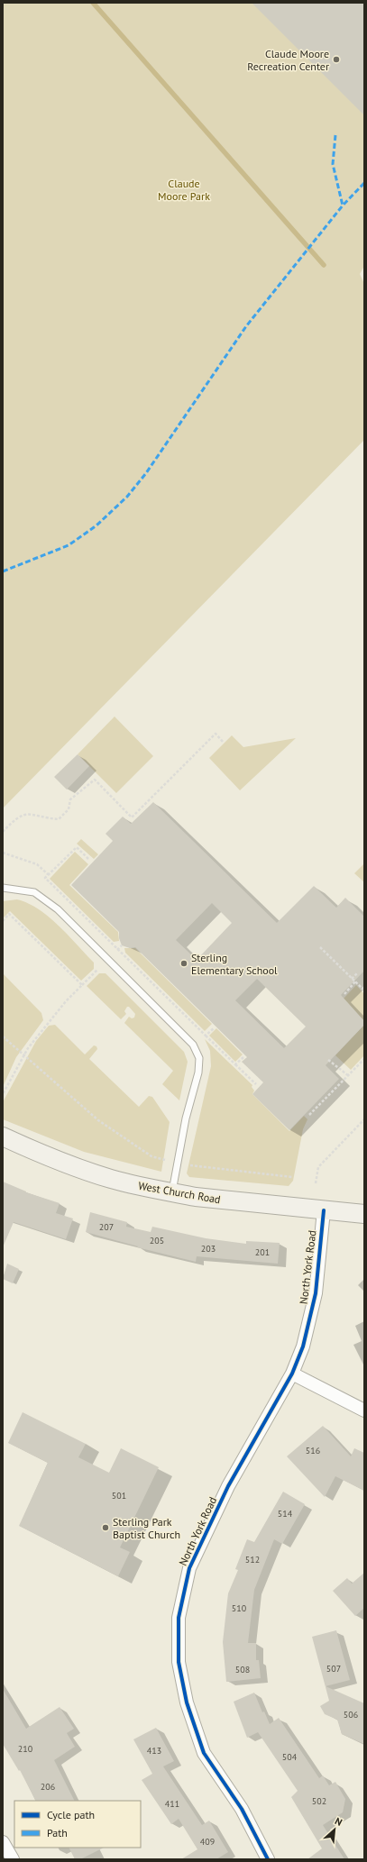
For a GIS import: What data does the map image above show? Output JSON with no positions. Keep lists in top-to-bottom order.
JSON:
{
  "streets": {
    "main road": ["West Church Road"],
    "street": ["North York Road"]
  },
  "crossings": [
    ["West Church Road", "North York Road"]
  ],
  "parks": ["Claude Moore Park"],
  "places": ["Claude Moore Recreation Center", "Sterling Elementary School", "Sterling Park Baptist Church"],
  "house_numbers": [
    "207",
    "205",
    "203",
    "201",
    "516",
    "501",
    "514",
    "512",
    "510",
    "507",
    "508",
    "506",
    "210",
    "413",
    "504",
    "206",
    "502",
    "411",
    "409"
  ],
  "legend": ["Cycle path", "Path"],
  "north": "top right"
}
